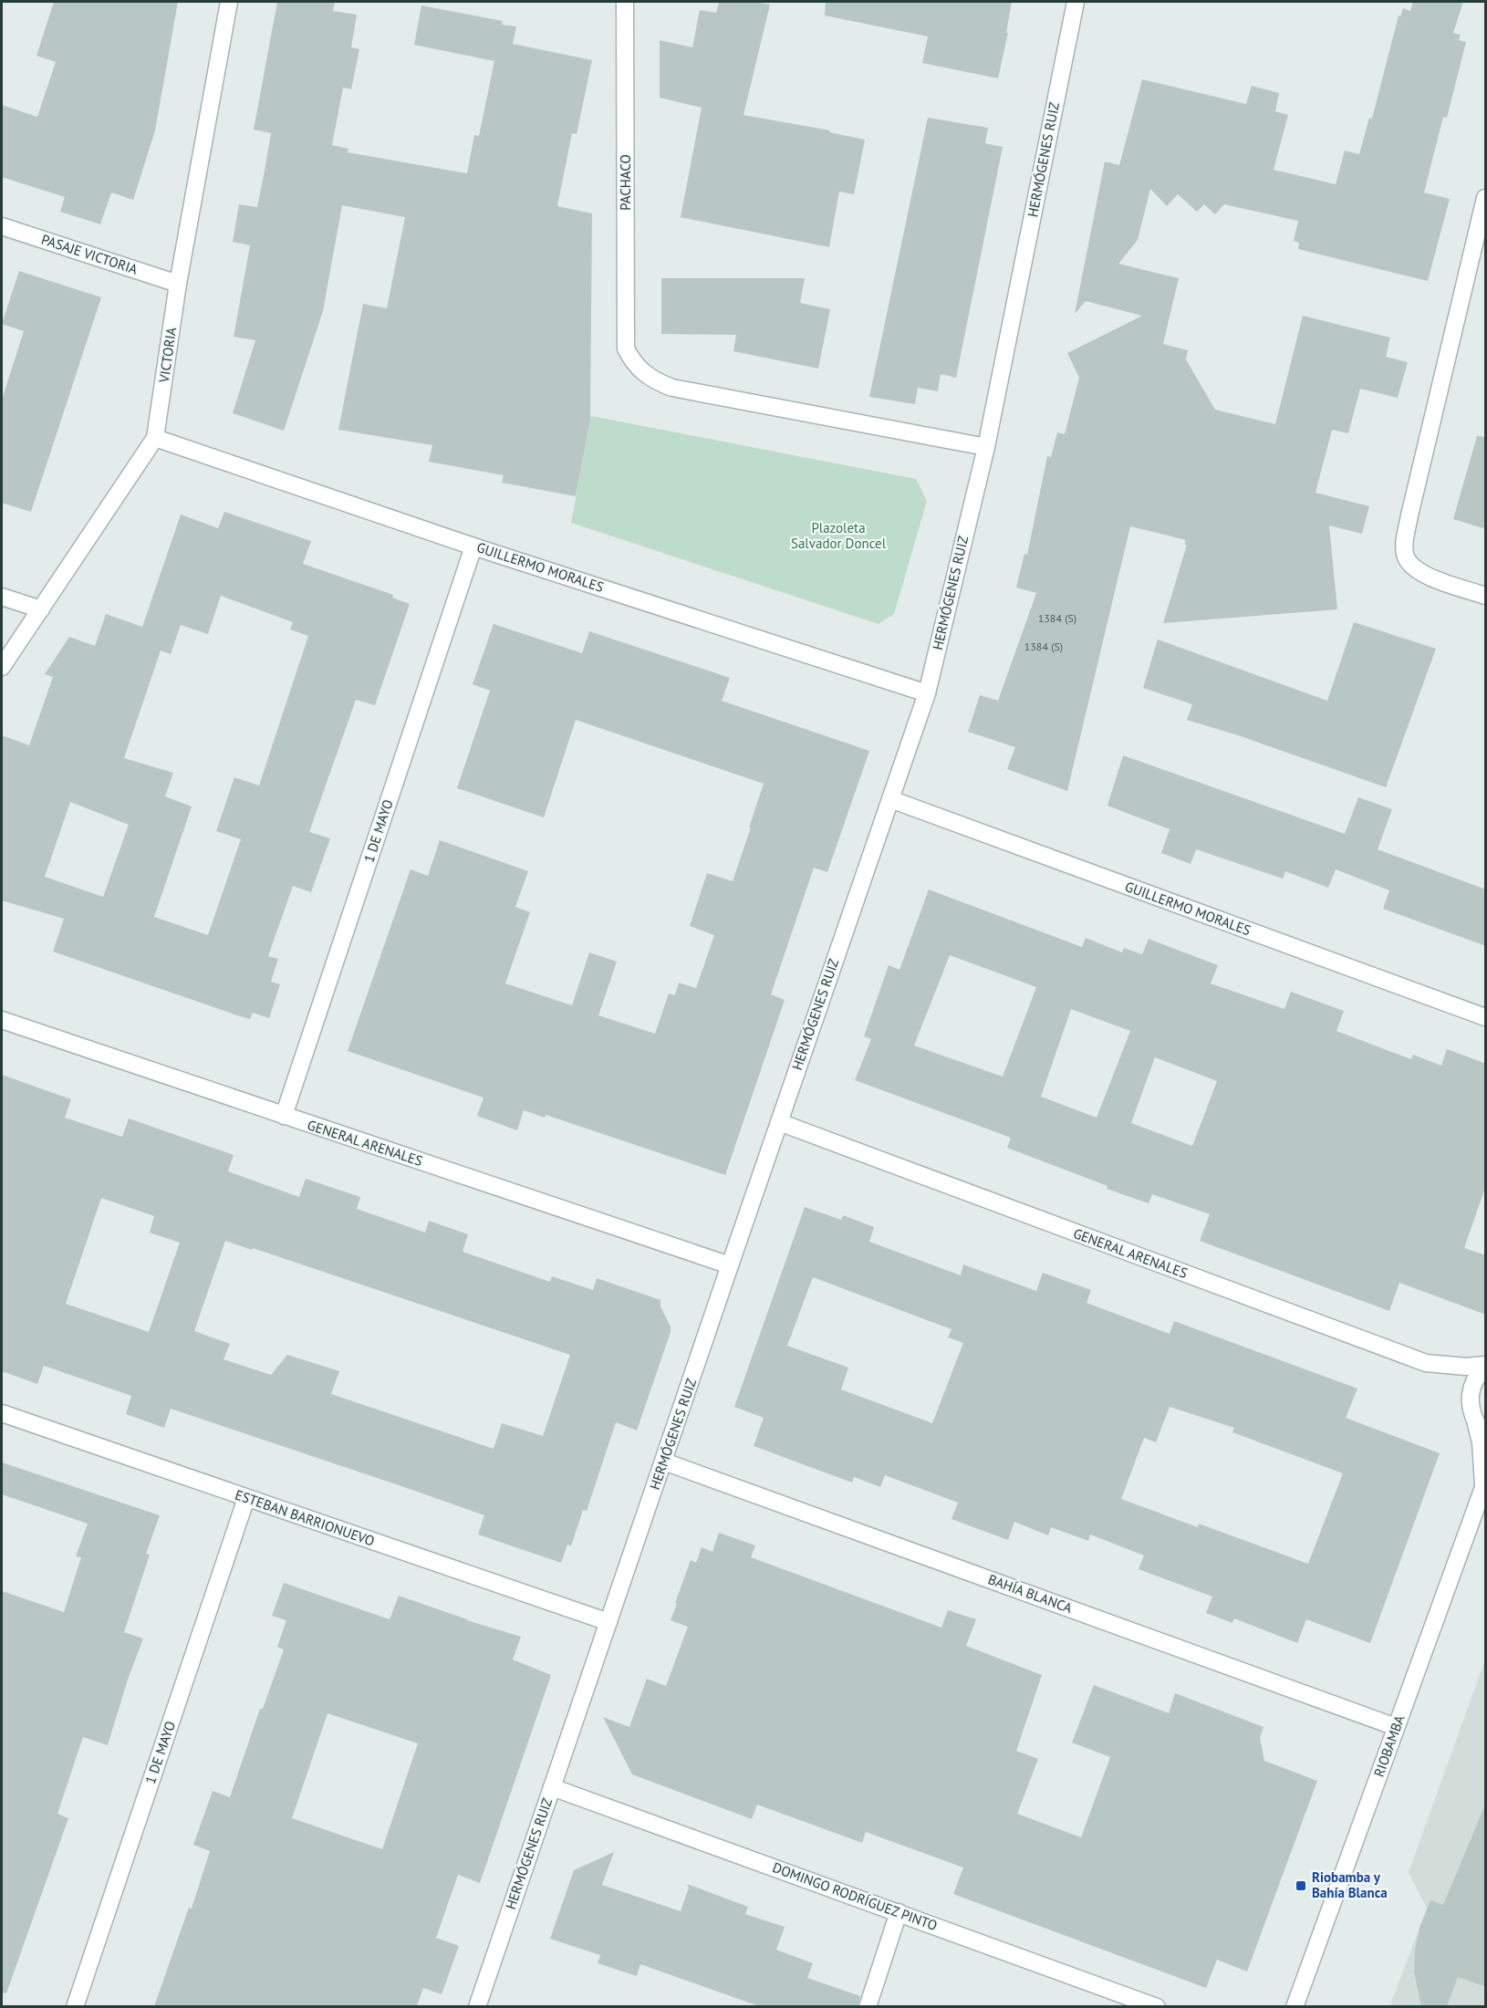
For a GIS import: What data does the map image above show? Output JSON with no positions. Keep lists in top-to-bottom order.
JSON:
{
  "streets": {
    "street": [
      "HERMÓGENES RUIZ",
      "PACHACO",
      "PASAJE VICTORIA",
      "VICTORIA",
      "GUILLERMO MORALES",
      "1 DE MAYO",
      "GENERAL ARENALES",
      "ESTEBAN BARRIONUEVO",
      "BAHÍA BLANCA",
      "RIOBAMBA",
      "DOMINGO RODRÍGUEZ PINTO"
    ]
  },
  "crossings": [
    ["HERMÓGENES RUIZ", "PACHACO"],
    ["HERMÓGENES RUIZ", "GUILLERMO MORALES"],
    ["HERMÓGENES RUIZ", "GENERAL ARENALES"],
    ["HERMÓGENES RUIZ", "ESTEBAN BARRIONUEVO"],
    ["HERMÓGENES RUIZ", "BAHÍA BLANCA"],
    ["HERMÓGENES RUIZ", "DOMINGO RODRÍGUEZ PINTO"],
    ["PASAJE VICTORIA", "VICTORIA"],
    ["VICTORIA", "GUILLERMO MORALES"],
    ["GUILLERMO MORALES", "1 DE MAYO"],
    ["1 DE MAYO", "GENERAL ARENALES"],
    ["1 DE MAYO", "ESTEBAN BARRIONUEVO"],
    ["GENERAL ARENALES", "RIOBAMBA"],
    ["BAHÍA BLANCA", "RIOBAMBA"]
  ],
  "parks": ["Plazoleta Salvador Doncel"],
  "places": {
    "transit": ["Riobamba y Bahía Blanca"]
  },
  "house_numbers": ["1384 (S)", "1384 (S)"]
}
